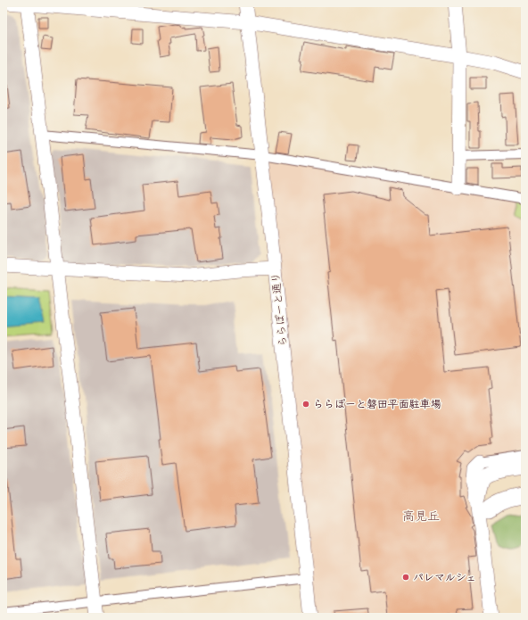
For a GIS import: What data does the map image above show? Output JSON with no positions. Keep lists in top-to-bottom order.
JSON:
{
  "streets": {
    "street": ["ららぽーと通り"]
  },
  "districts": ["高見丘"],
  "places": ["ららぽーと磐田平面駐車場", "パレマルシェ"]
}
